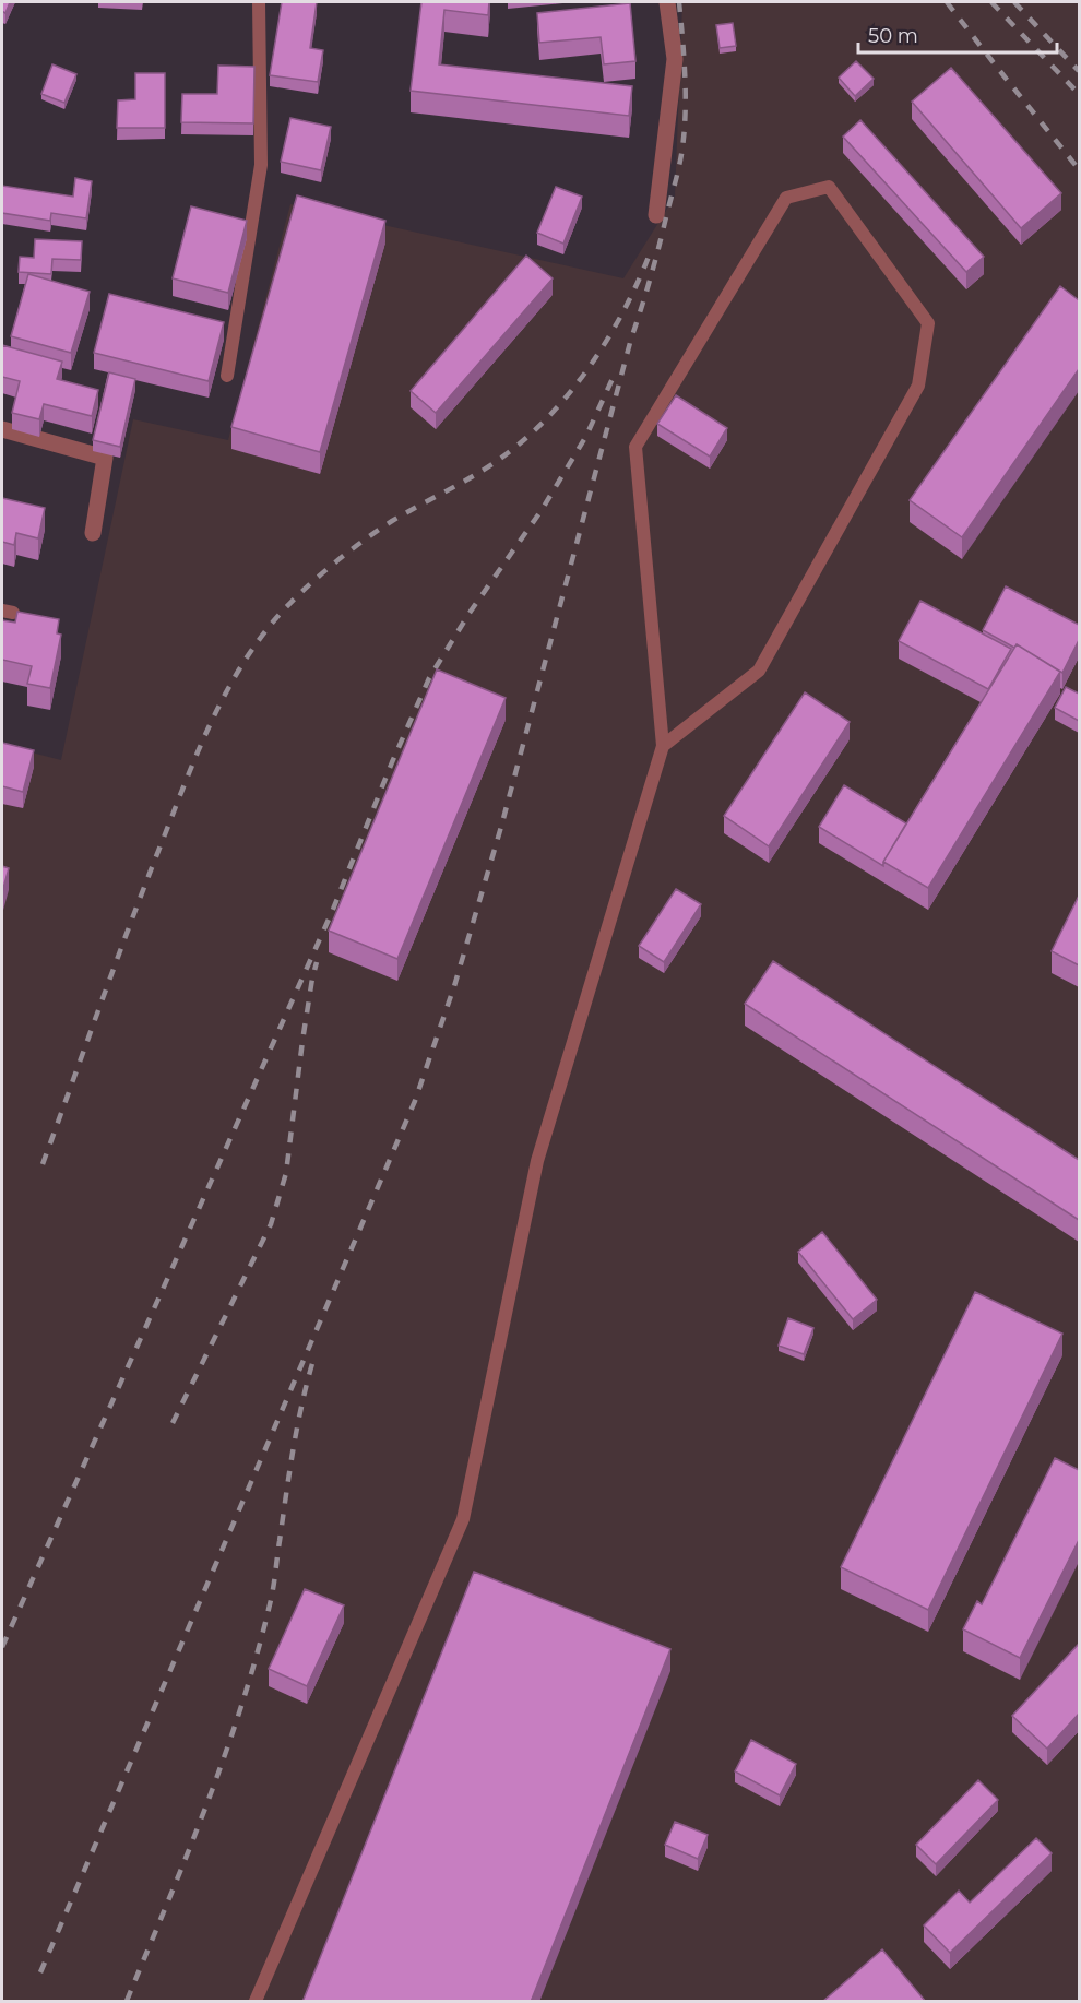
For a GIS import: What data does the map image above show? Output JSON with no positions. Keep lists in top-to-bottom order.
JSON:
{
  "scale_bar": "50 m"
}
